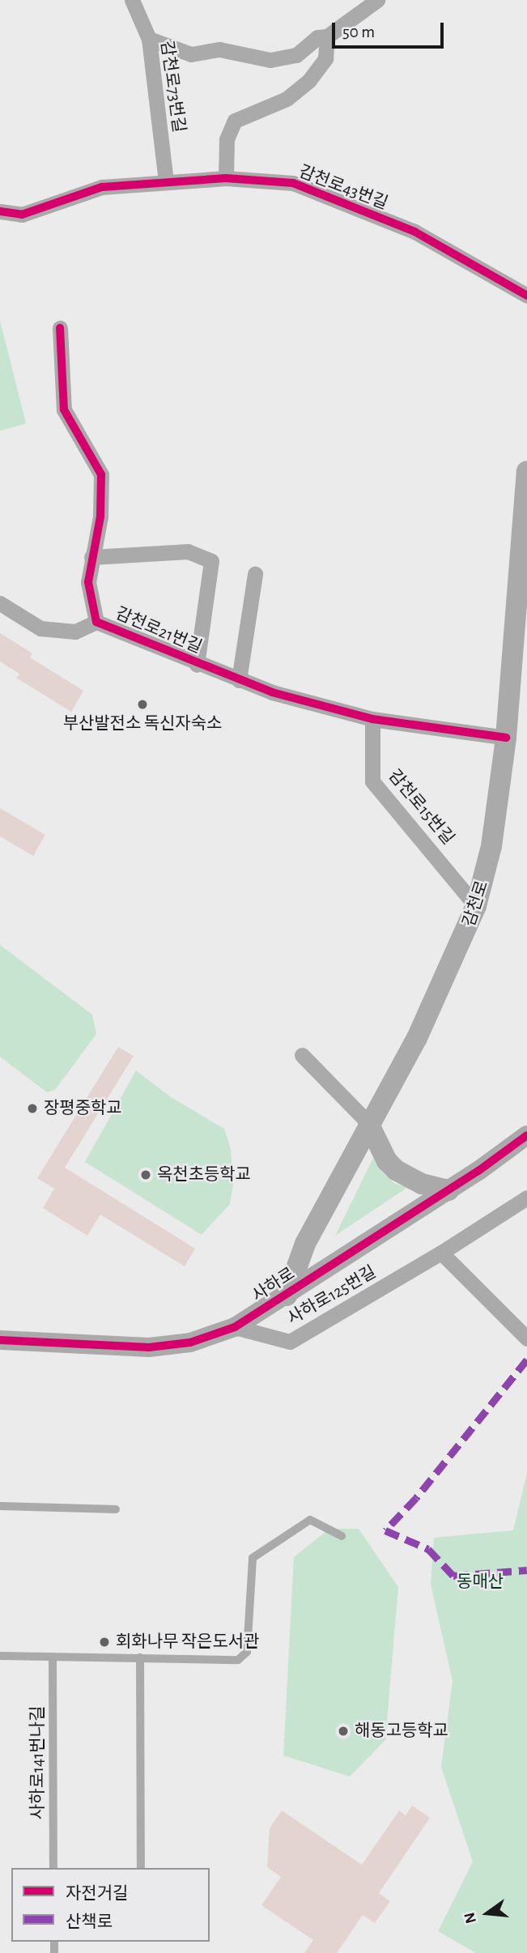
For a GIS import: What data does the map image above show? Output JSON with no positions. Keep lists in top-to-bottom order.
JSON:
{
  "streets": {
    "main road": ["감천로"],
    "street": [
      "감천로73번길",
      "감천로43번길",
      "감천로21번길",
      "감천로15번길",
      "사하로",
      "사하로125번길"
    ],
    "lane": ["사하로141번나길"]
  },
  "crossings": [
    ["감천로73번길", "감천로43번길"],
    ["감천로21번길", "감천로15번길"],
    ["감천로21번길", "감천로"],
    ["감천로15번길", "감천로"],
    ["감천로", "사하로"],
    ["사하로", "사하로125번길"]
  ],
  "parks": ["동매산"],
  "places": [
    "부산발전소 독신자숙소",
    "장평중학교",
    "옥천초등학교",
    "회화나무 작은도서관",
    "해동고등학교"
  ],
  "legend": ["자전거길", "산책로"],
  "scale_bar": "50 m",
  "north": "left"
}
